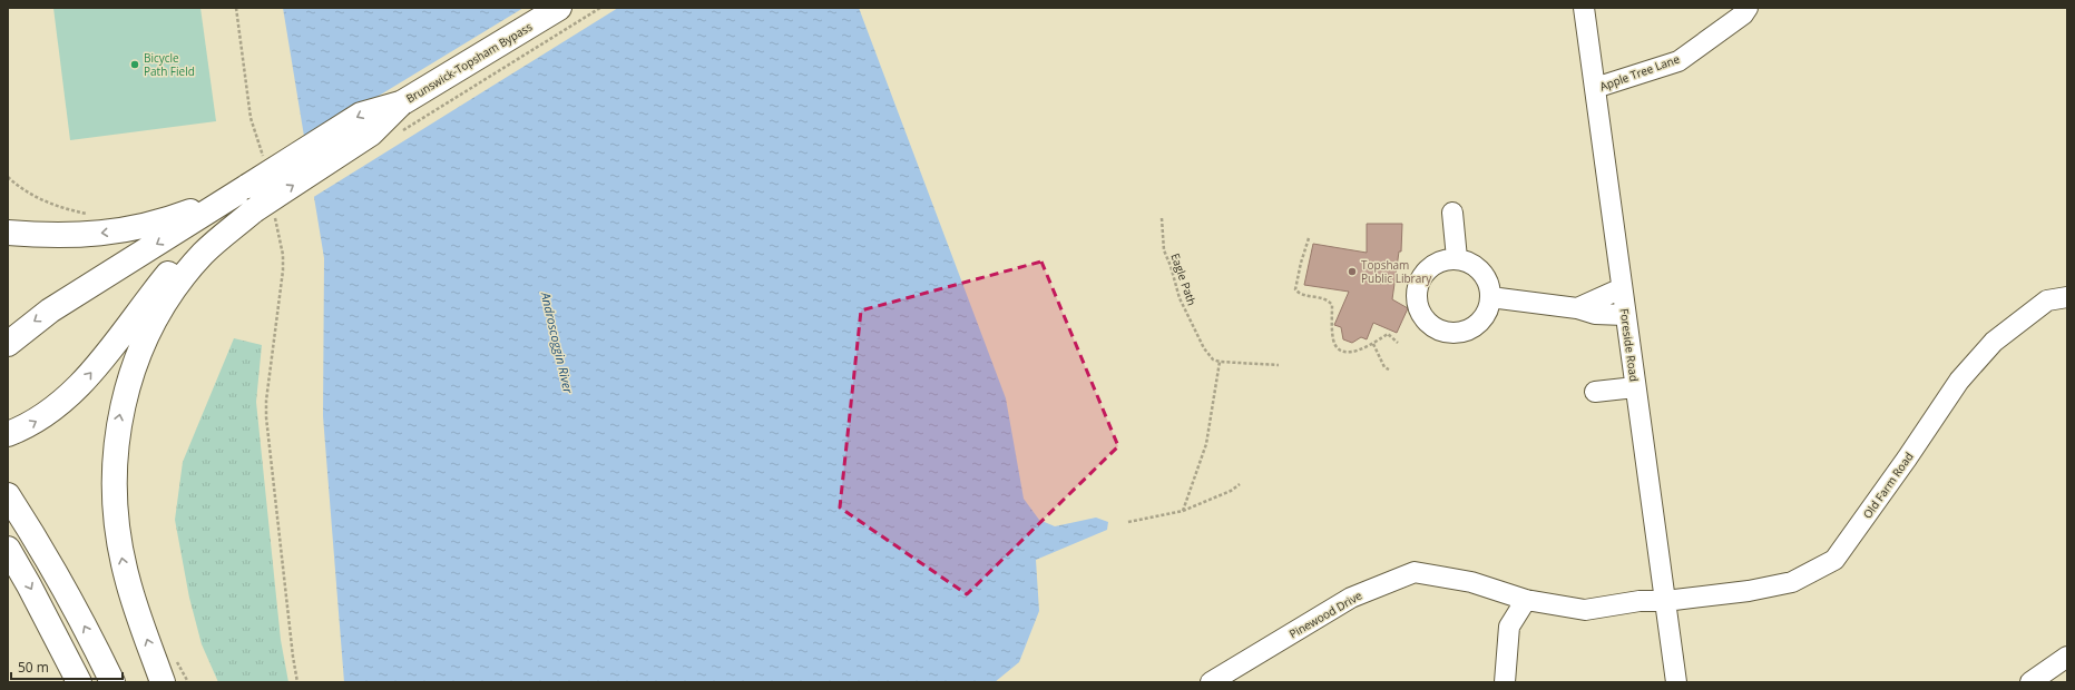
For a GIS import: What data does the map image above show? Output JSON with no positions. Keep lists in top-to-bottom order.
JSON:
{
  "streets": {
    "highway": ["Brunswick-Topsham Bypass"],
    "street": [
      "Apple Tree Lane",
      "Foreside Road",
      "Old Farm Road",
      "Pinewood Drive"
    ],
    "path": ["Eagle Path"]
  },
  "crossings": [
    ["Apple Tree Lane", "Foreside Road"],
    ["Foreside Road", "Old Farm Road"],
    ["Foreside Road", "Pinewood Drive"],
    ["Old Farm Road", "Pinewood Drive"]
  ],
  "water": ["Androscoggin River"],
  "places": ["Bicycle Path Field", "Topsham Public Library"],
  "scale_bar": "50 m"
}
